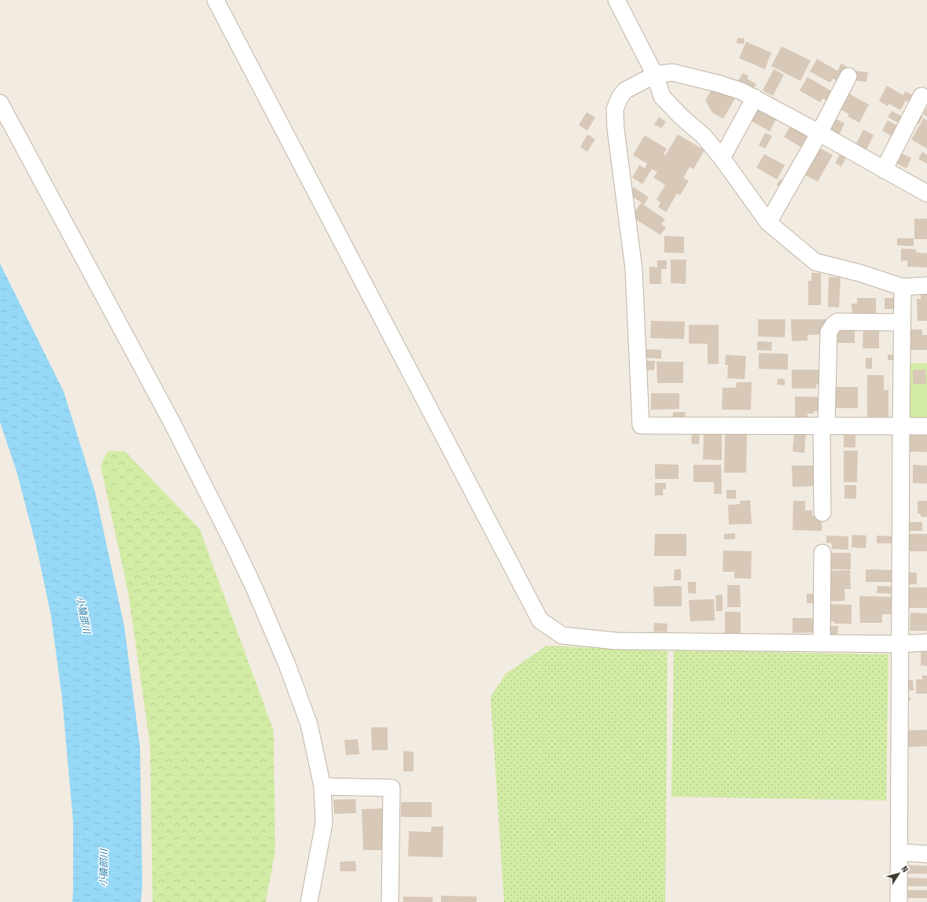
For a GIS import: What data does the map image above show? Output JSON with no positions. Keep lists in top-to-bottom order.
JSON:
{
  "water": ["小猿部川"],
  "north": "top right"
}
